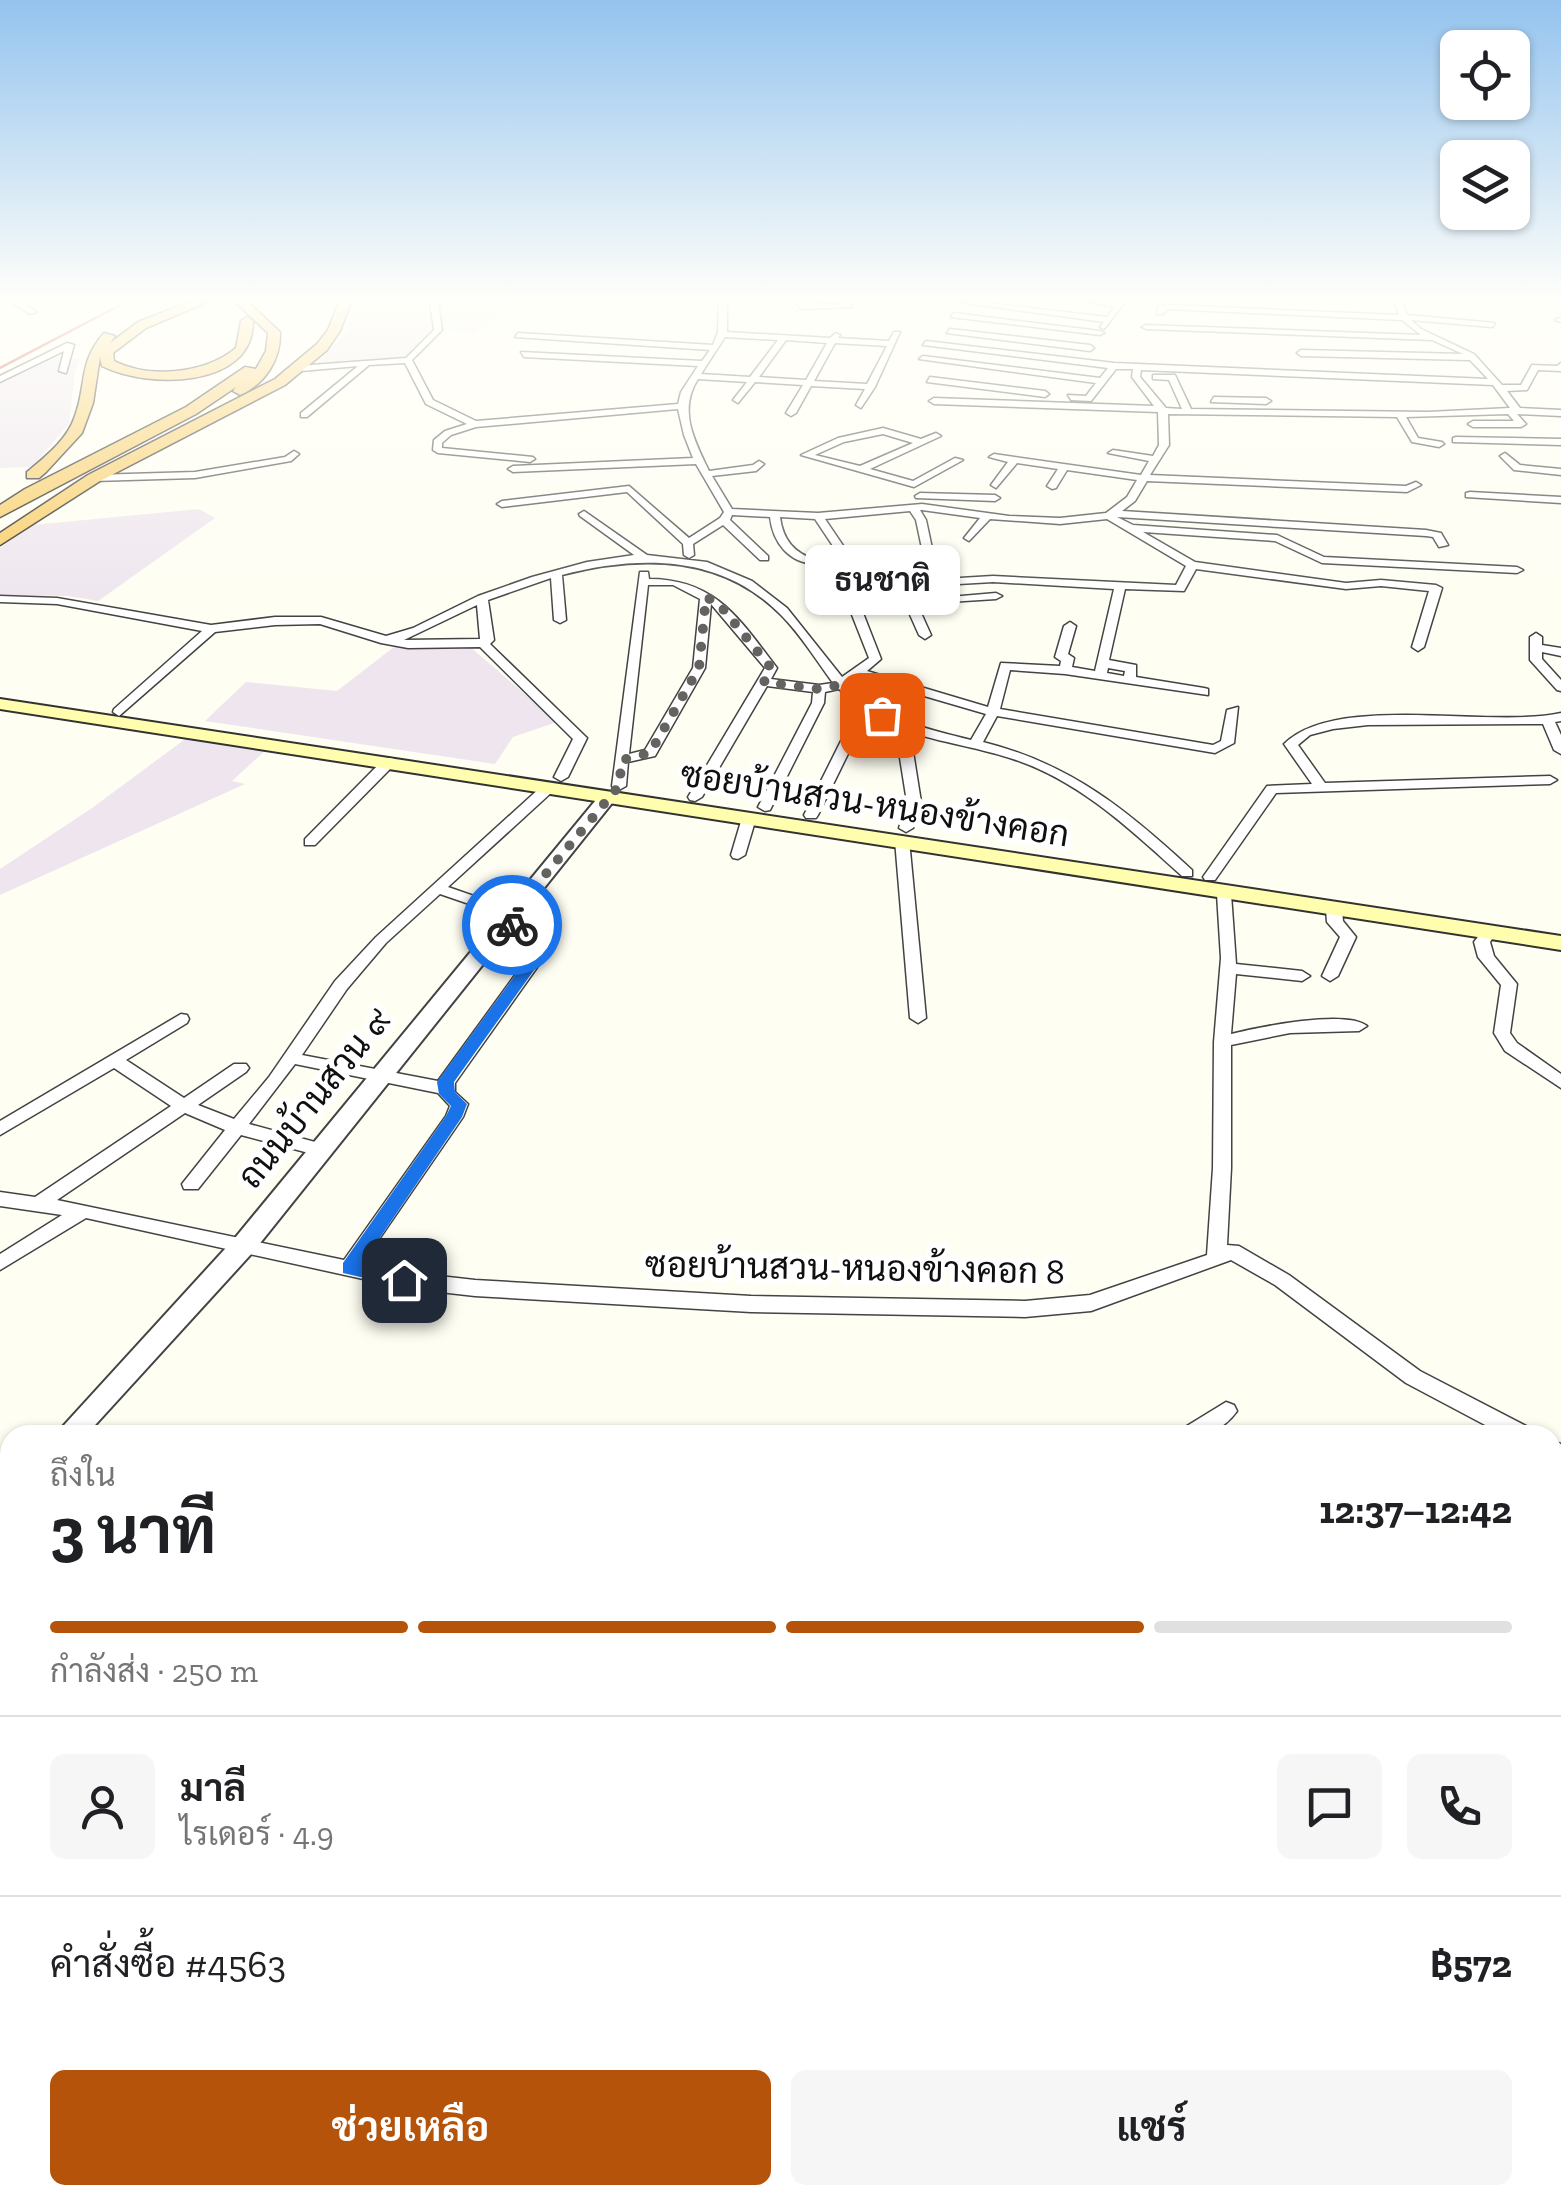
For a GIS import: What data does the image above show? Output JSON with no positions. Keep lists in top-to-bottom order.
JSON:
{
  "streets": {
    "main road": ["ซอยบ้านสวน-หนองข้างคอก"],
    "street": ["ถนนบ้านสวน ๙", "ซอยบ้านสวน-หนองข้างคอก 8"]
  },
  "crossings": [
    ["ซอยบ้านสวน-หนองข้างคอก", "ถนนบ้านสวน ๙"],
    ["ถนนบ้านสวน ๙", "ซอยบ้านสวน-หนองข้างคอก 8"]
  ],
  "places": ["ธนชาติ"],
  "page": {
    "bubble": "ธนชาติ",
    "heading": ["3 นาที", "ถึงใน", "12:37–12:42"],
    "panel": [
      "มาลี",
      "ไรเดอร์ · 4.9",
      "คำสั่งซื้อ #4563",
      "฿572"
    ],
    "bar": "กำลังส่ง · 250 m",
    "buttons": ["ช่วยเหลือ", "แชร์"]
  }
}
